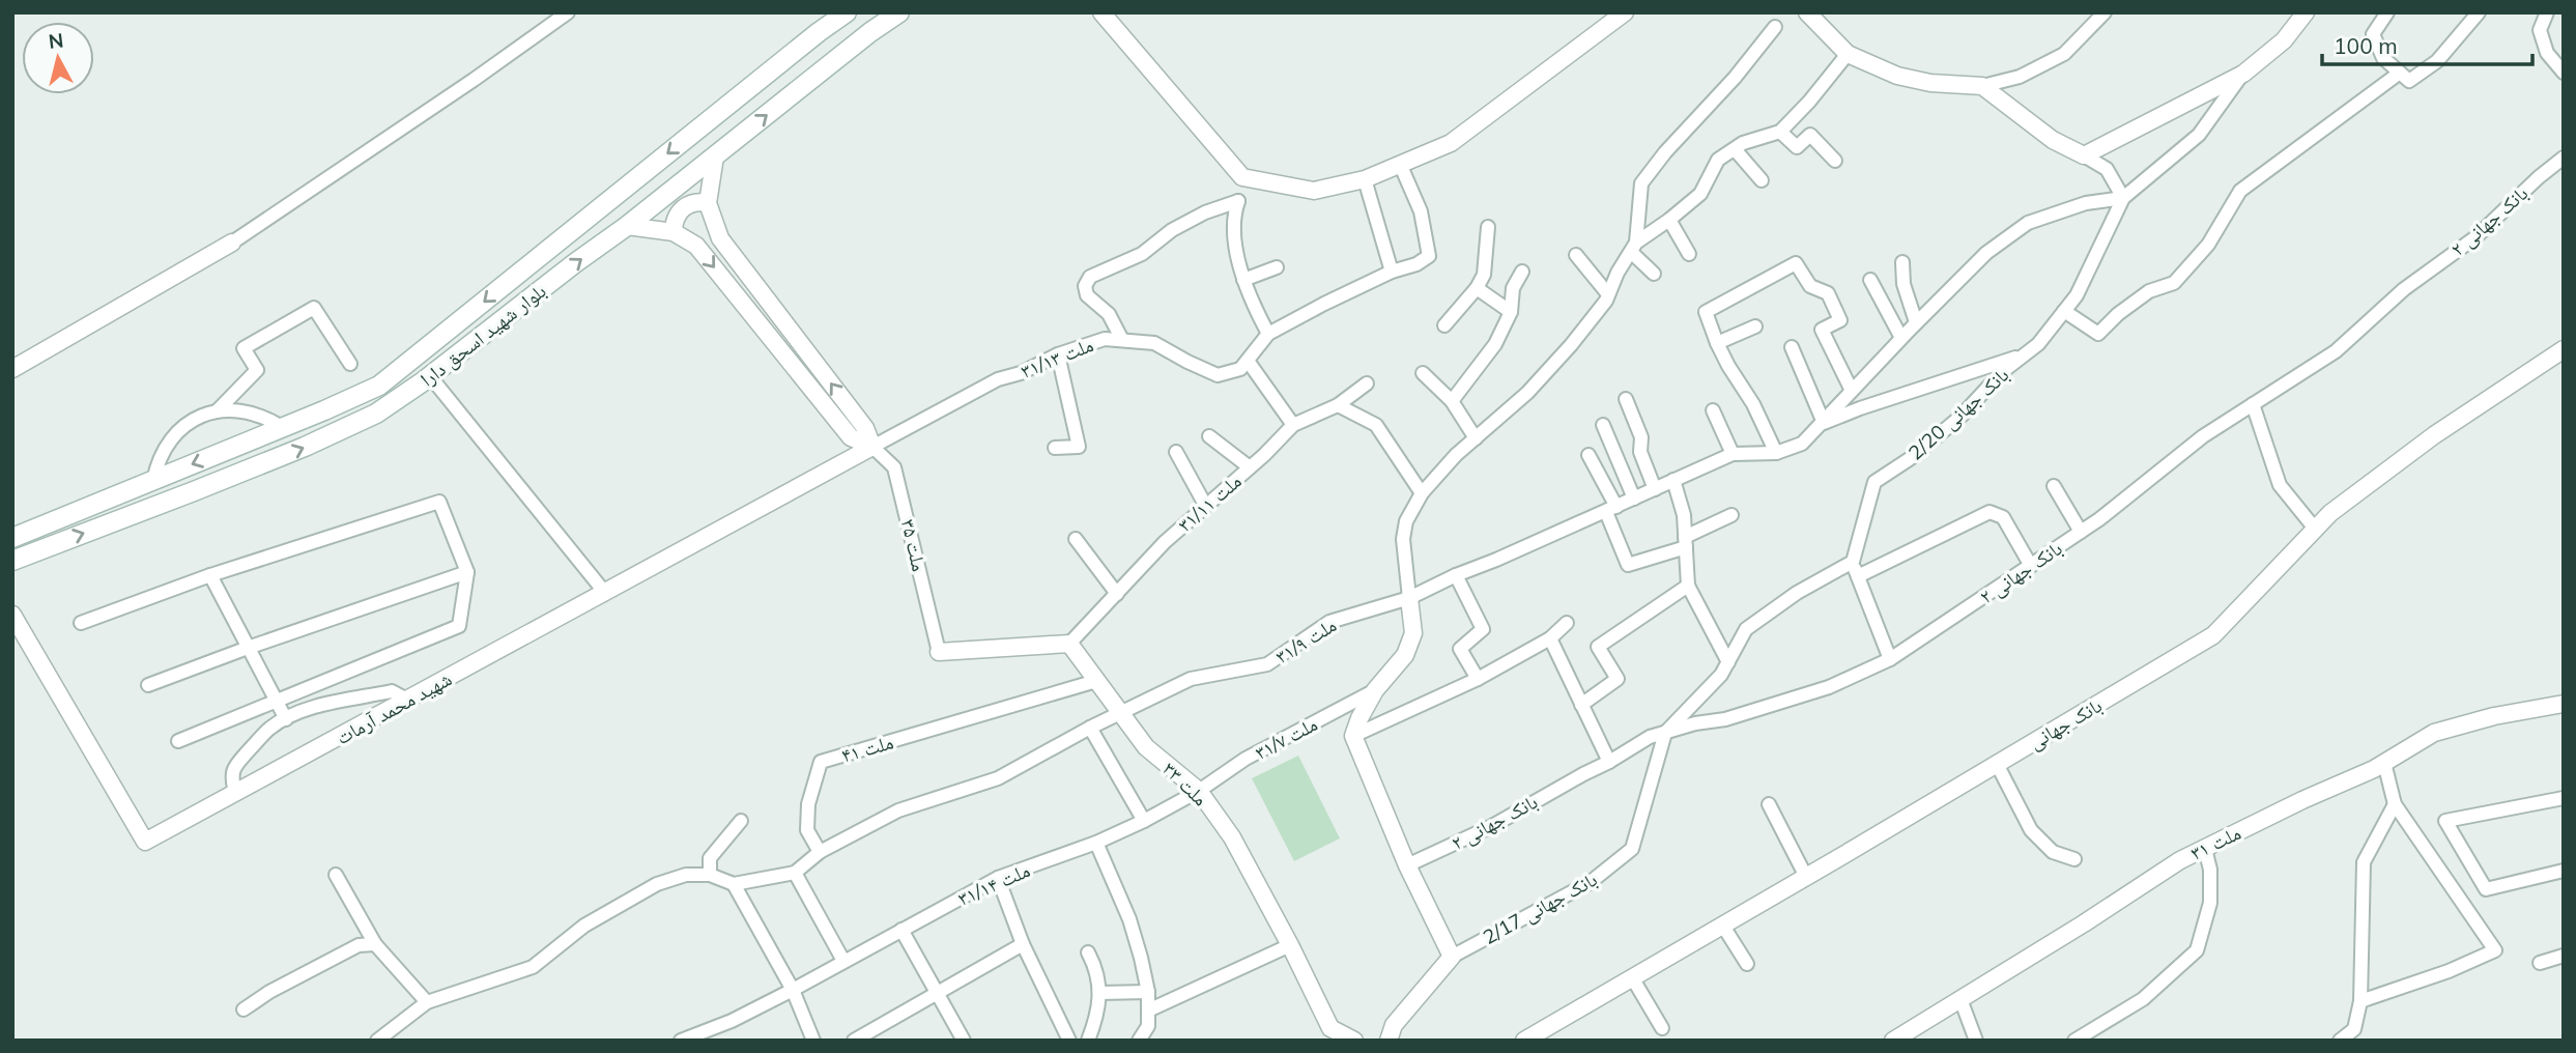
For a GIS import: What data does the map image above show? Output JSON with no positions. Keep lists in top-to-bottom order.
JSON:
{
  "streets": {
    "main road": ["بلوار شهید اسحق دارا"],
    "street": [
      "بانک جهانی ۲",
      "ملت ۳۱/۱۳",
      "بانک جهانی 2/20",
      "ملت ۳۱/۱۱",
      "ملت ۳۵",
      "ملت ۳۱/۹",
      "شهید محمد آرمات",
      "بانک جهانی",
      "ملت ۳۱/۷",
      "ملت ۴۱",
      "ملت ۳۳",
      "ملت ۳۱",
      "ملت ۳۱/۱۴",
      "بانک جهانی 2/17"
    ]
  },
  "crossings": [
    ["بانک جهانی ۲", "بانک جهانی 2/17"],
    ["ملت ۳۱/۱۳", "ملت ۳۵"],
    ["ملت ۳۱/۱۳", "شهید محمد آرمات"],
    ["ملت ۳۱/۱۱", "ملت ۳۳"],
    ["ملت ۳۵", "شهید محمد آرمات"],
    ["ملت ۳۱/۹", "ملت ۴۱"],
    ["ملت ۳۱/۹", "ملت ۳۳"],
    ["ملت ۳۱/۷", "ملت ۳۳"],
    ["ملت ۳۱/۷", "ملت ۳۱/۱۴"],
    ["ملت ۴۱", "ملت ۳۳"],
    ["ملت ۳۳", "ملت ۳۱/۱۴"]
  ],
  "scale_bar": "100 m",
  "north": "top"
}
